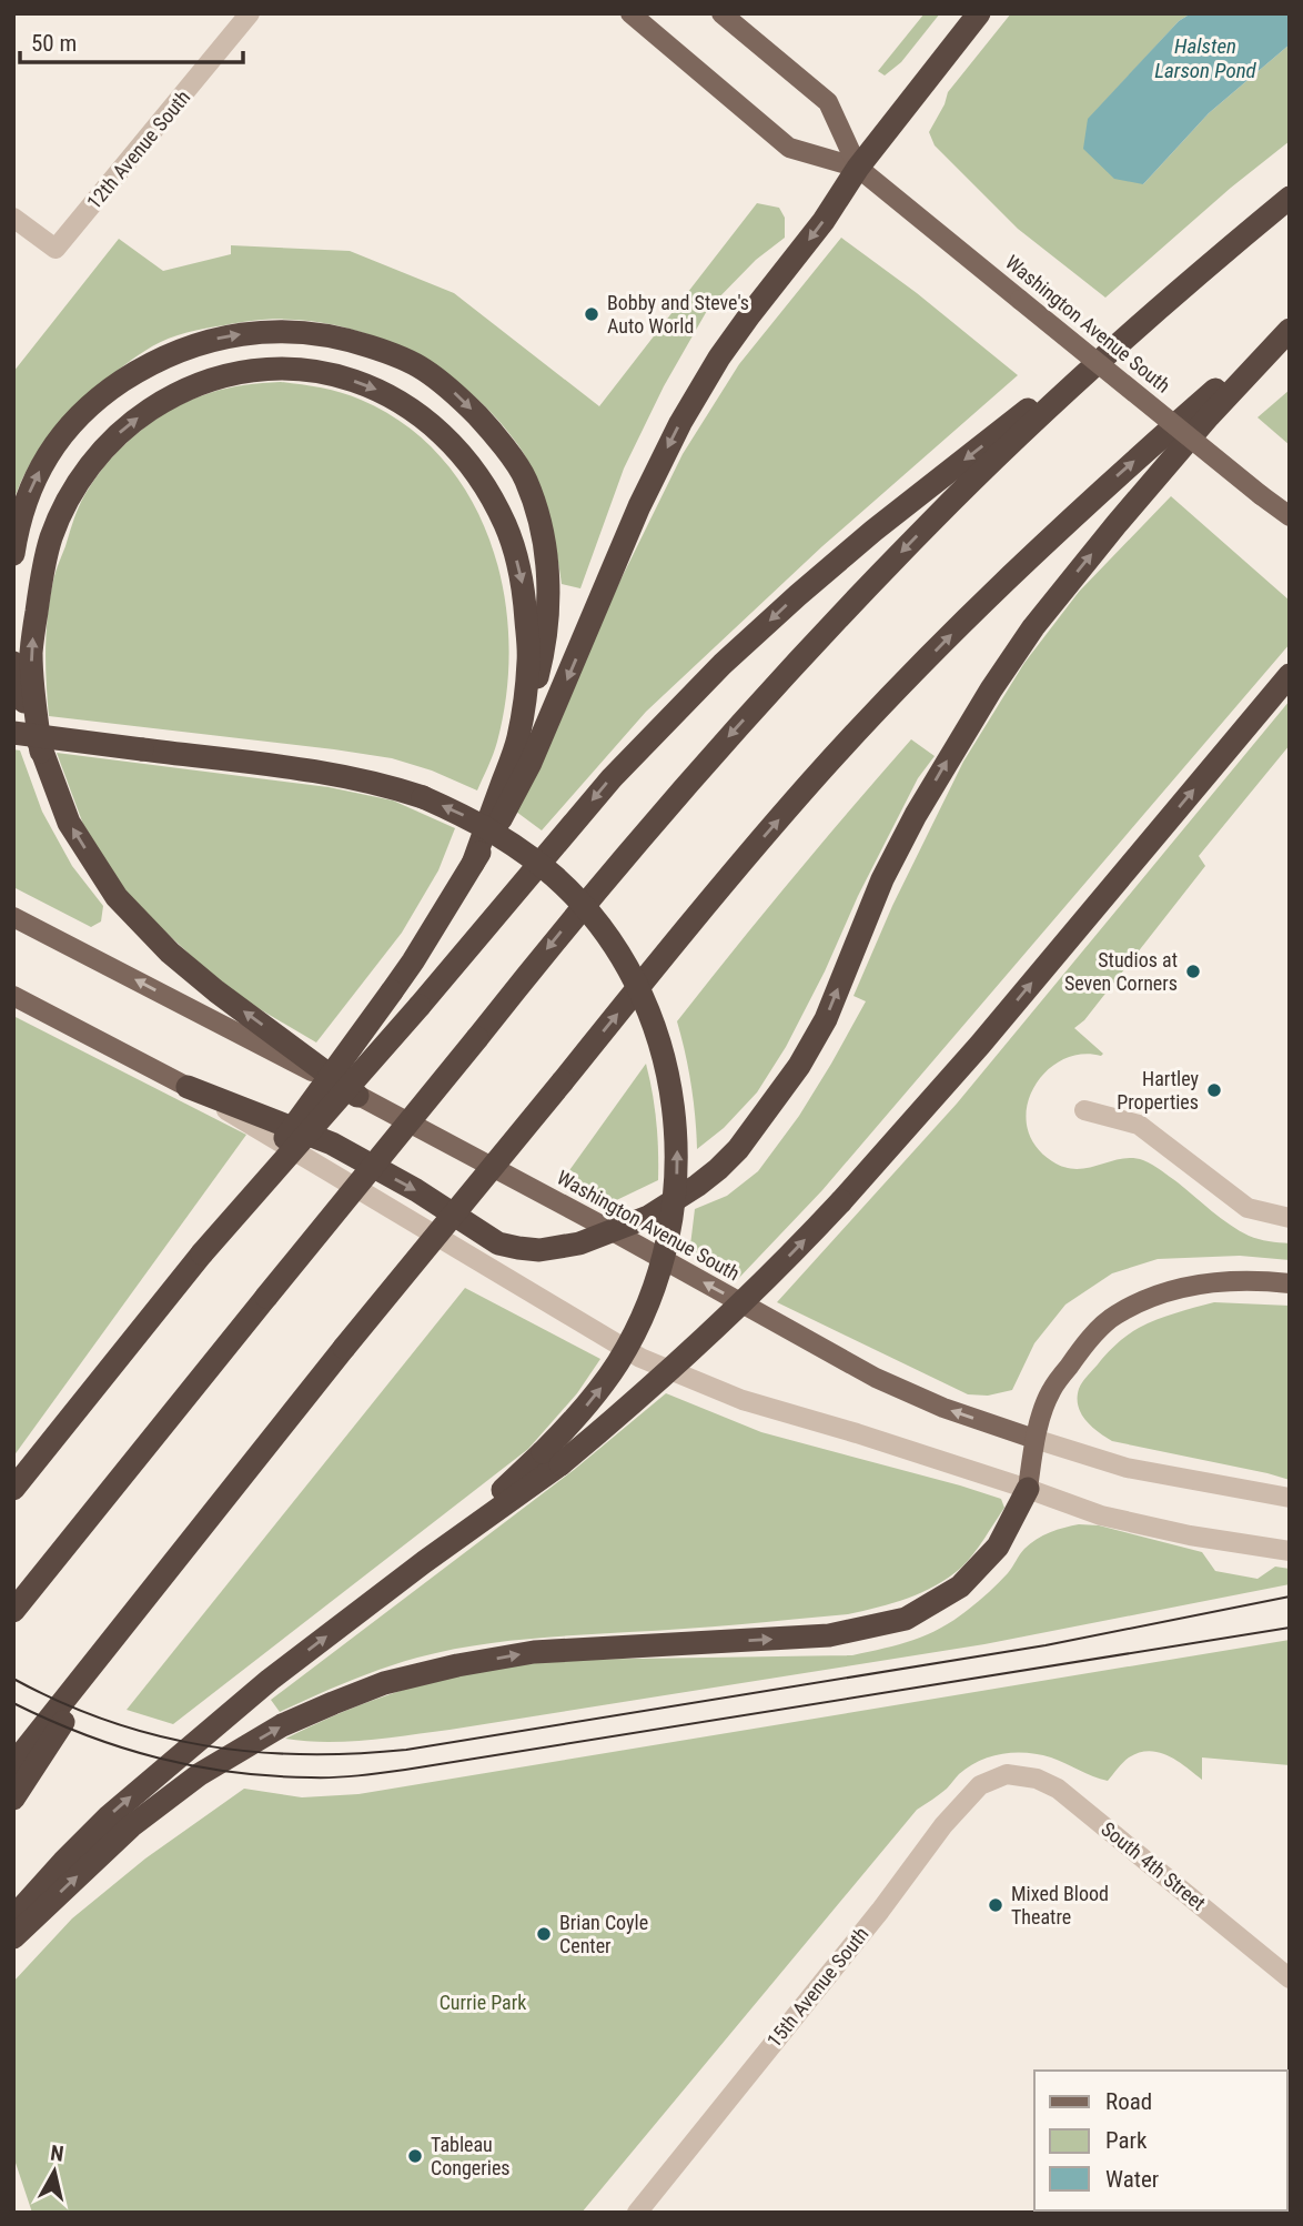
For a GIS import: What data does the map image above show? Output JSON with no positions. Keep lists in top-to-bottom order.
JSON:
{
  "streets": {
    "main road": ["Washington Avenue South"],
    "street": ["12th Avenue South", "South 4th Street", "15th Avenue South"]
  },
  "crossings": [
    ["South 4th Street", "15th Avenue South"]
  ],
  "water": ["Halsten Larson Pond"],
  "parks": ["Currie Park"],
  "places": [
    "Bobby and Steve's Auto World",
    "Studios at Seven Corners",
    "Hartley Properties",
    "Mixed Blood Theatre",
    "Brian Coyle Center",
    "Tableau Congeries"
  ],
  "legend": ["Road", "Park", "Water"],
  "scale_bar": "50 m",
  "north": "top"
}
